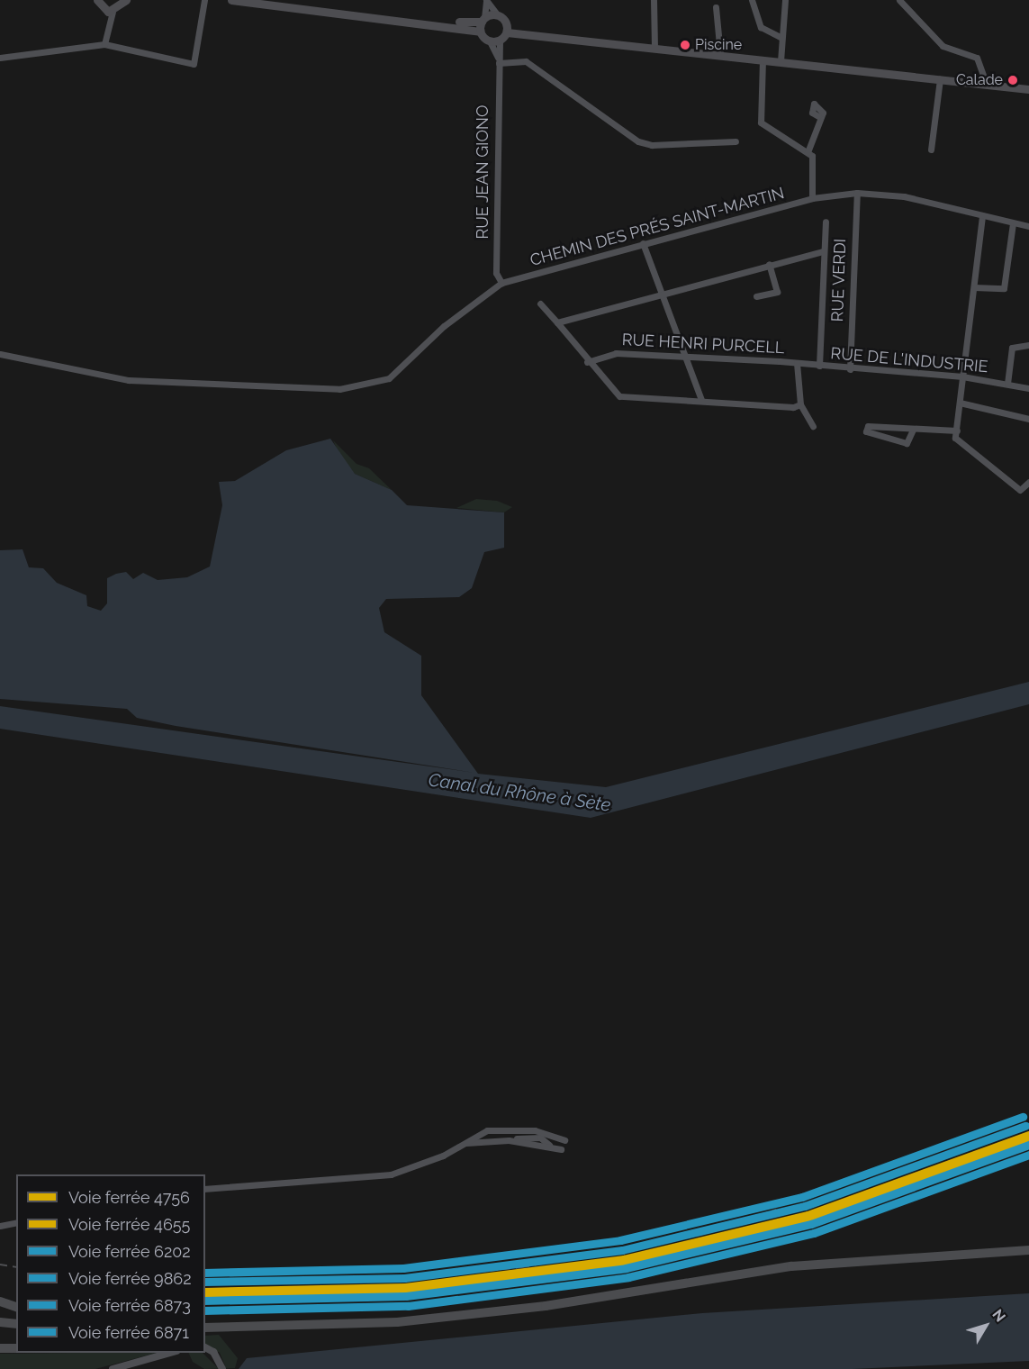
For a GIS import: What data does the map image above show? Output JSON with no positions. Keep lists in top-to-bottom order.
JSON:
{
  "streets": {
    "street": [
      "RUE JEAN GIONO",
      "CHEMIN DES PRÉS SAINT-MARTIN",
      "RUE VERDI",
      "RUE HENRI PURCELL",
      "RUE DE L'INDUSTRIE"
    ]
  },
  "crossings": [
    ["RUE JEAN GIONO", "CHEMIN DES PRÉS SAINT-MARTIN"],
    ["CHEMIN DES PRÉS SAINT-MARTIN", "RUE VERDI"],
    ["RUE VERDI", "RUE DE L'INDUSTRIE"],
    ["RUE HENRI PURCELL", "RUE DE L'INDUSTRIE"]
  ],
  "water": ["Canal du Rhône à Sète"],
  "places": ["Piscine", "Calade"],
  "lines": [
    "rail line 6871",
    "rail line 9862",
    "rail line 4655",
    "rail line 4756",
    "rail line 6202",
    "rail line 6873"
  ],
  "legend": [
    "Voie ferrée 4756",
    "Voie ferrée 4655",
    "Voie ferrée 6202",
    "Voie ferrée 9862",
    "Voie ferrée 6873",
    "Voie ferrée 6871"
  ],
  "north": "top right"
}
